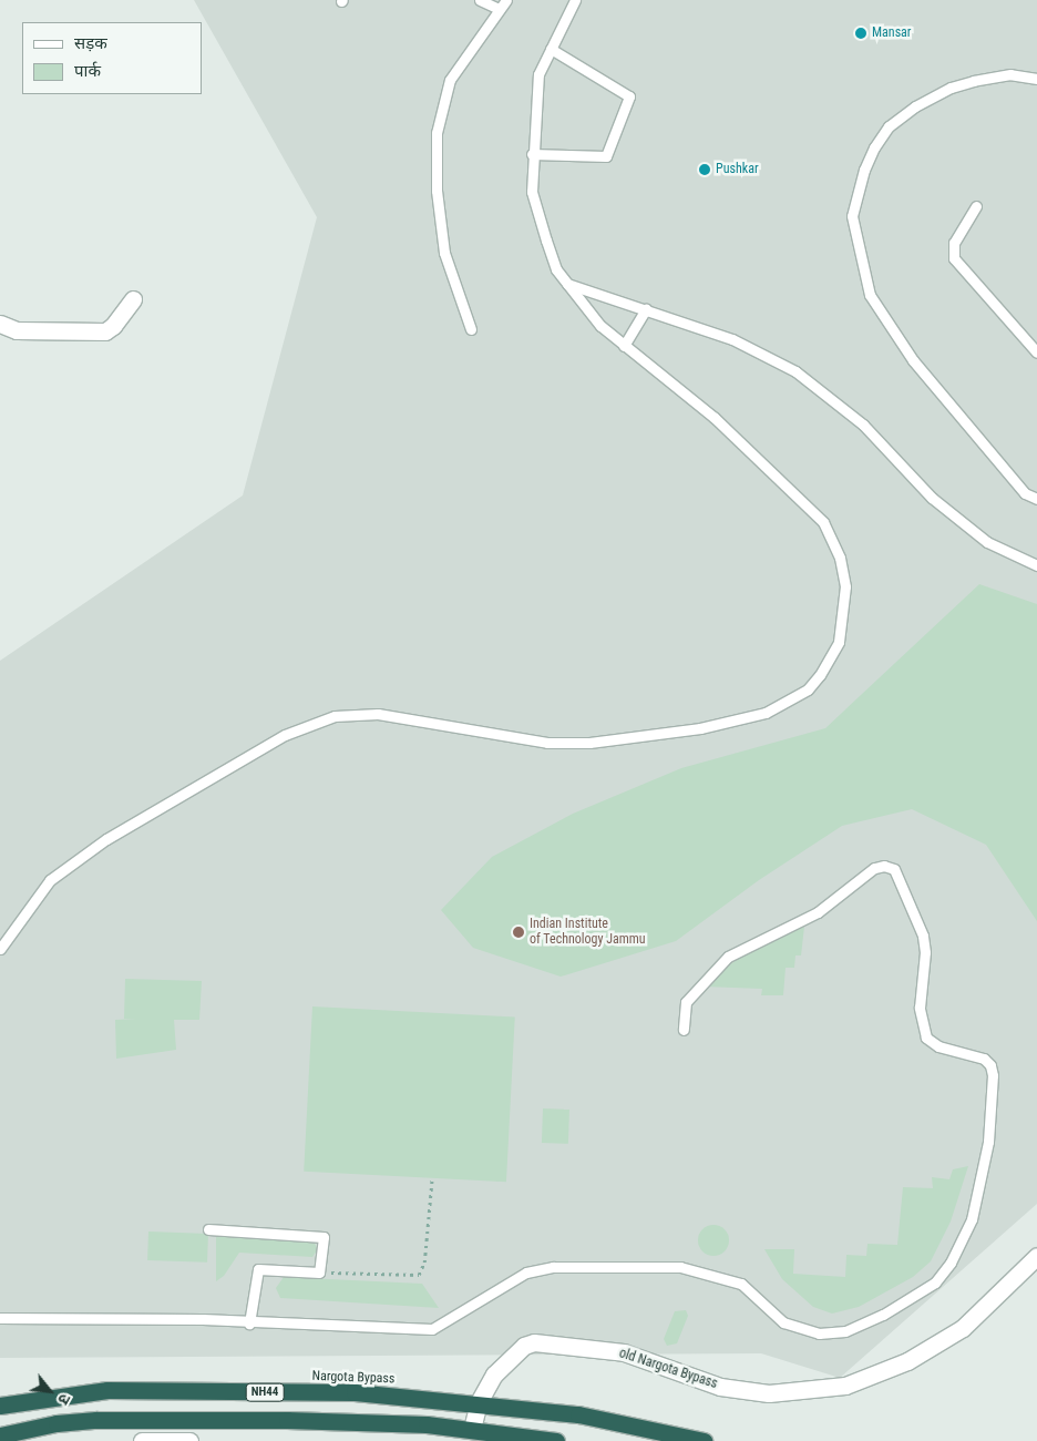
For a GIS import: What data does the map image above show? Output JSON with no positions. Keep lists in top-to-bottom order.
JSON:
{
  "streets": {
    "highway": ["Nargota Bypass", "NH44"],
    "street": ["old Nargota Bypass"]
  },
  "crossings": [
    ["old Nargota Bypass", "Nargota Bypass"],
    ["old Nargota Bypass", "NH44"]
  ],
  "places": ["Mansar", "Pushkar", "Indian Institute of Technology Jammu"],
  "legend": ["सड़क", "पार्क"],
  "north": "bottom right"
}
